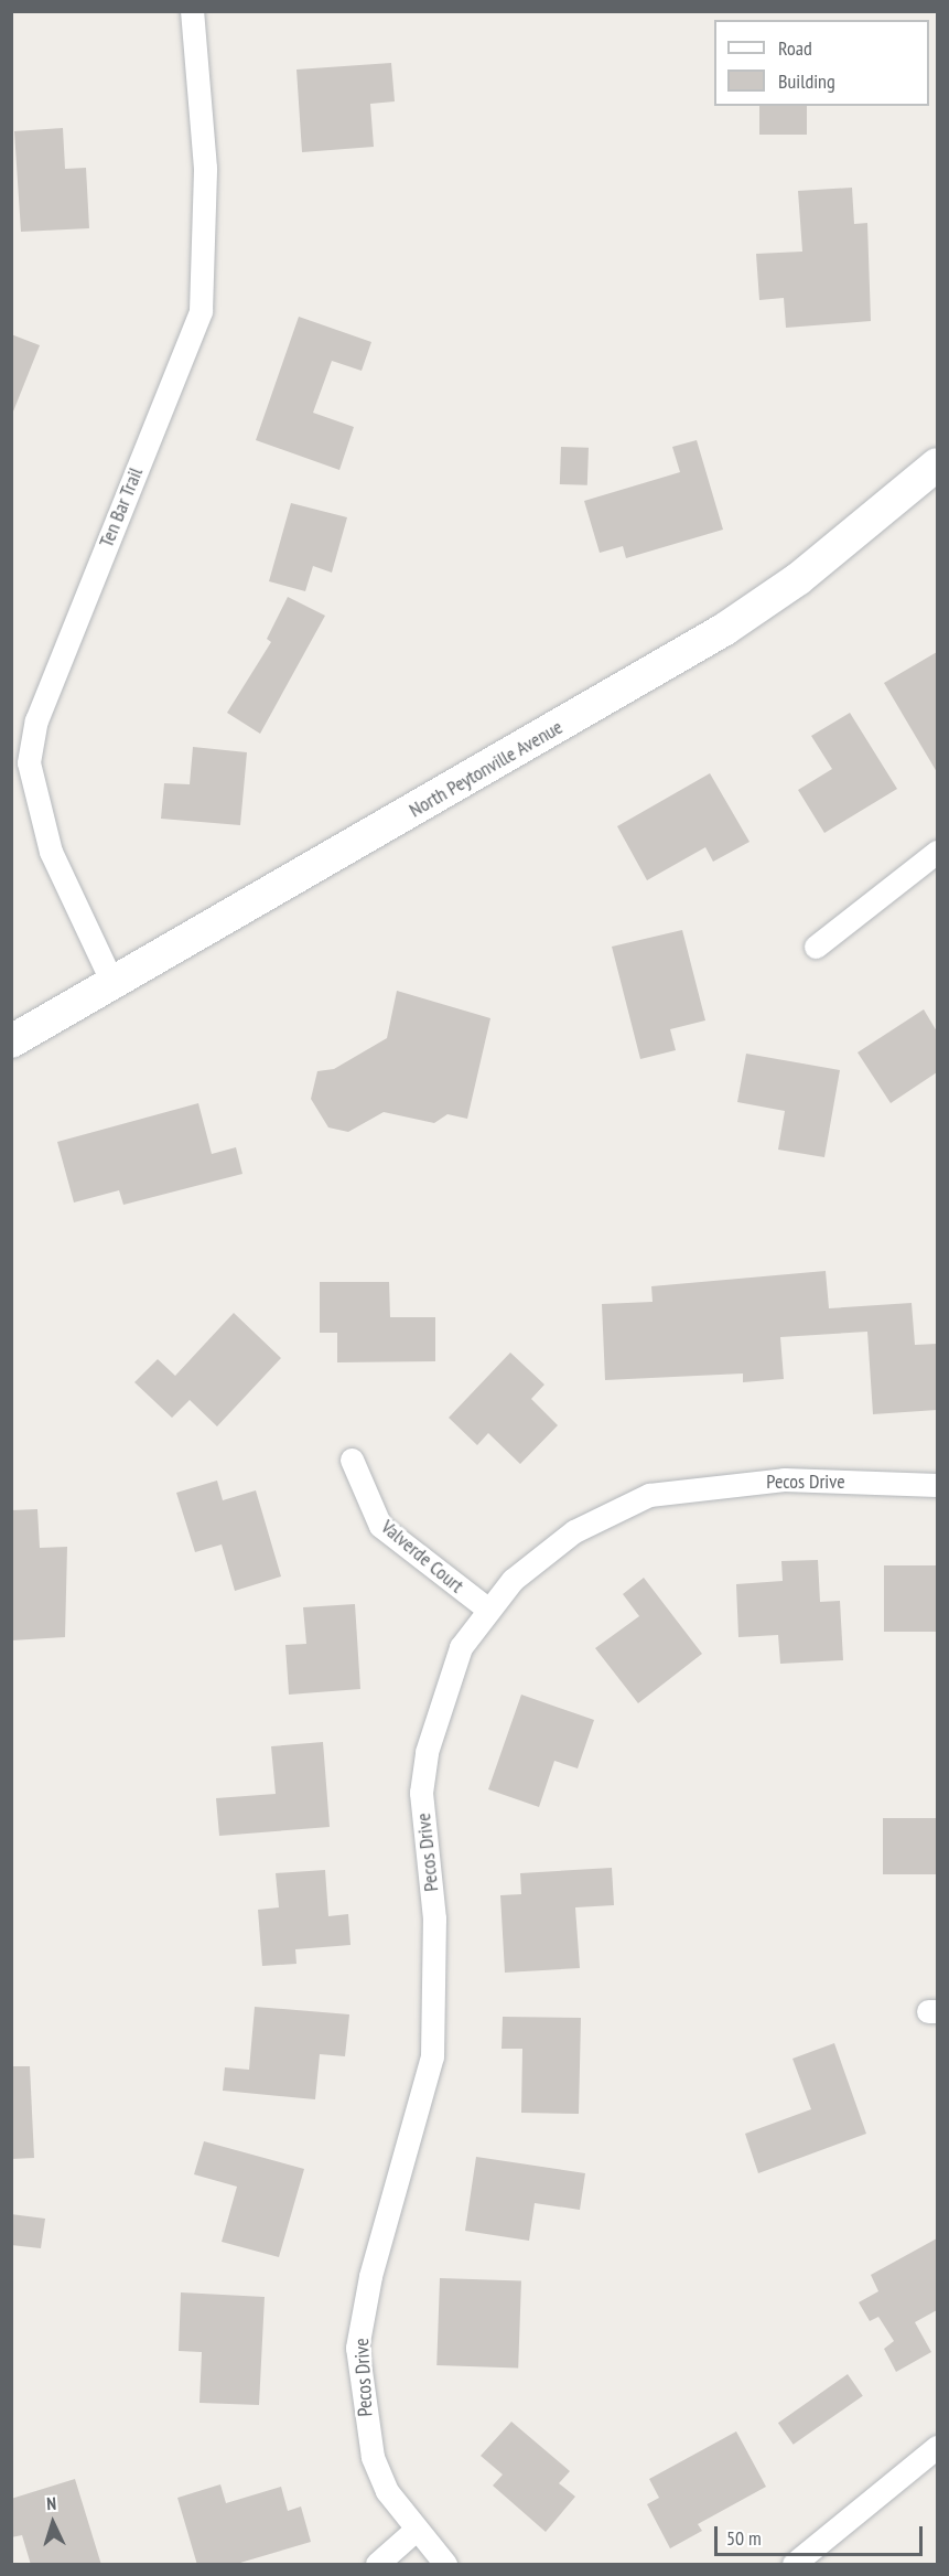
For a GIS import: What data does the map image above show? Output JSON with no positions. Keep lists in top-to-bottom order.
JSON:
{
  "streets": {
    "street": [
      "Ten Bar Trail",
      "North Peytonville Avenue",
      "Pecos Drive",
      "Valverde Court"
    ]
  },
  "crossings": [
    ["Ten Bar Trail", "North Peytonville Avenue"],
    ["Pecos Drive", "Valverde Court"]
  ],
  "legend": ["Road", "Building"],
  "scale_bar": "50 m",
  "north": "top"
}
